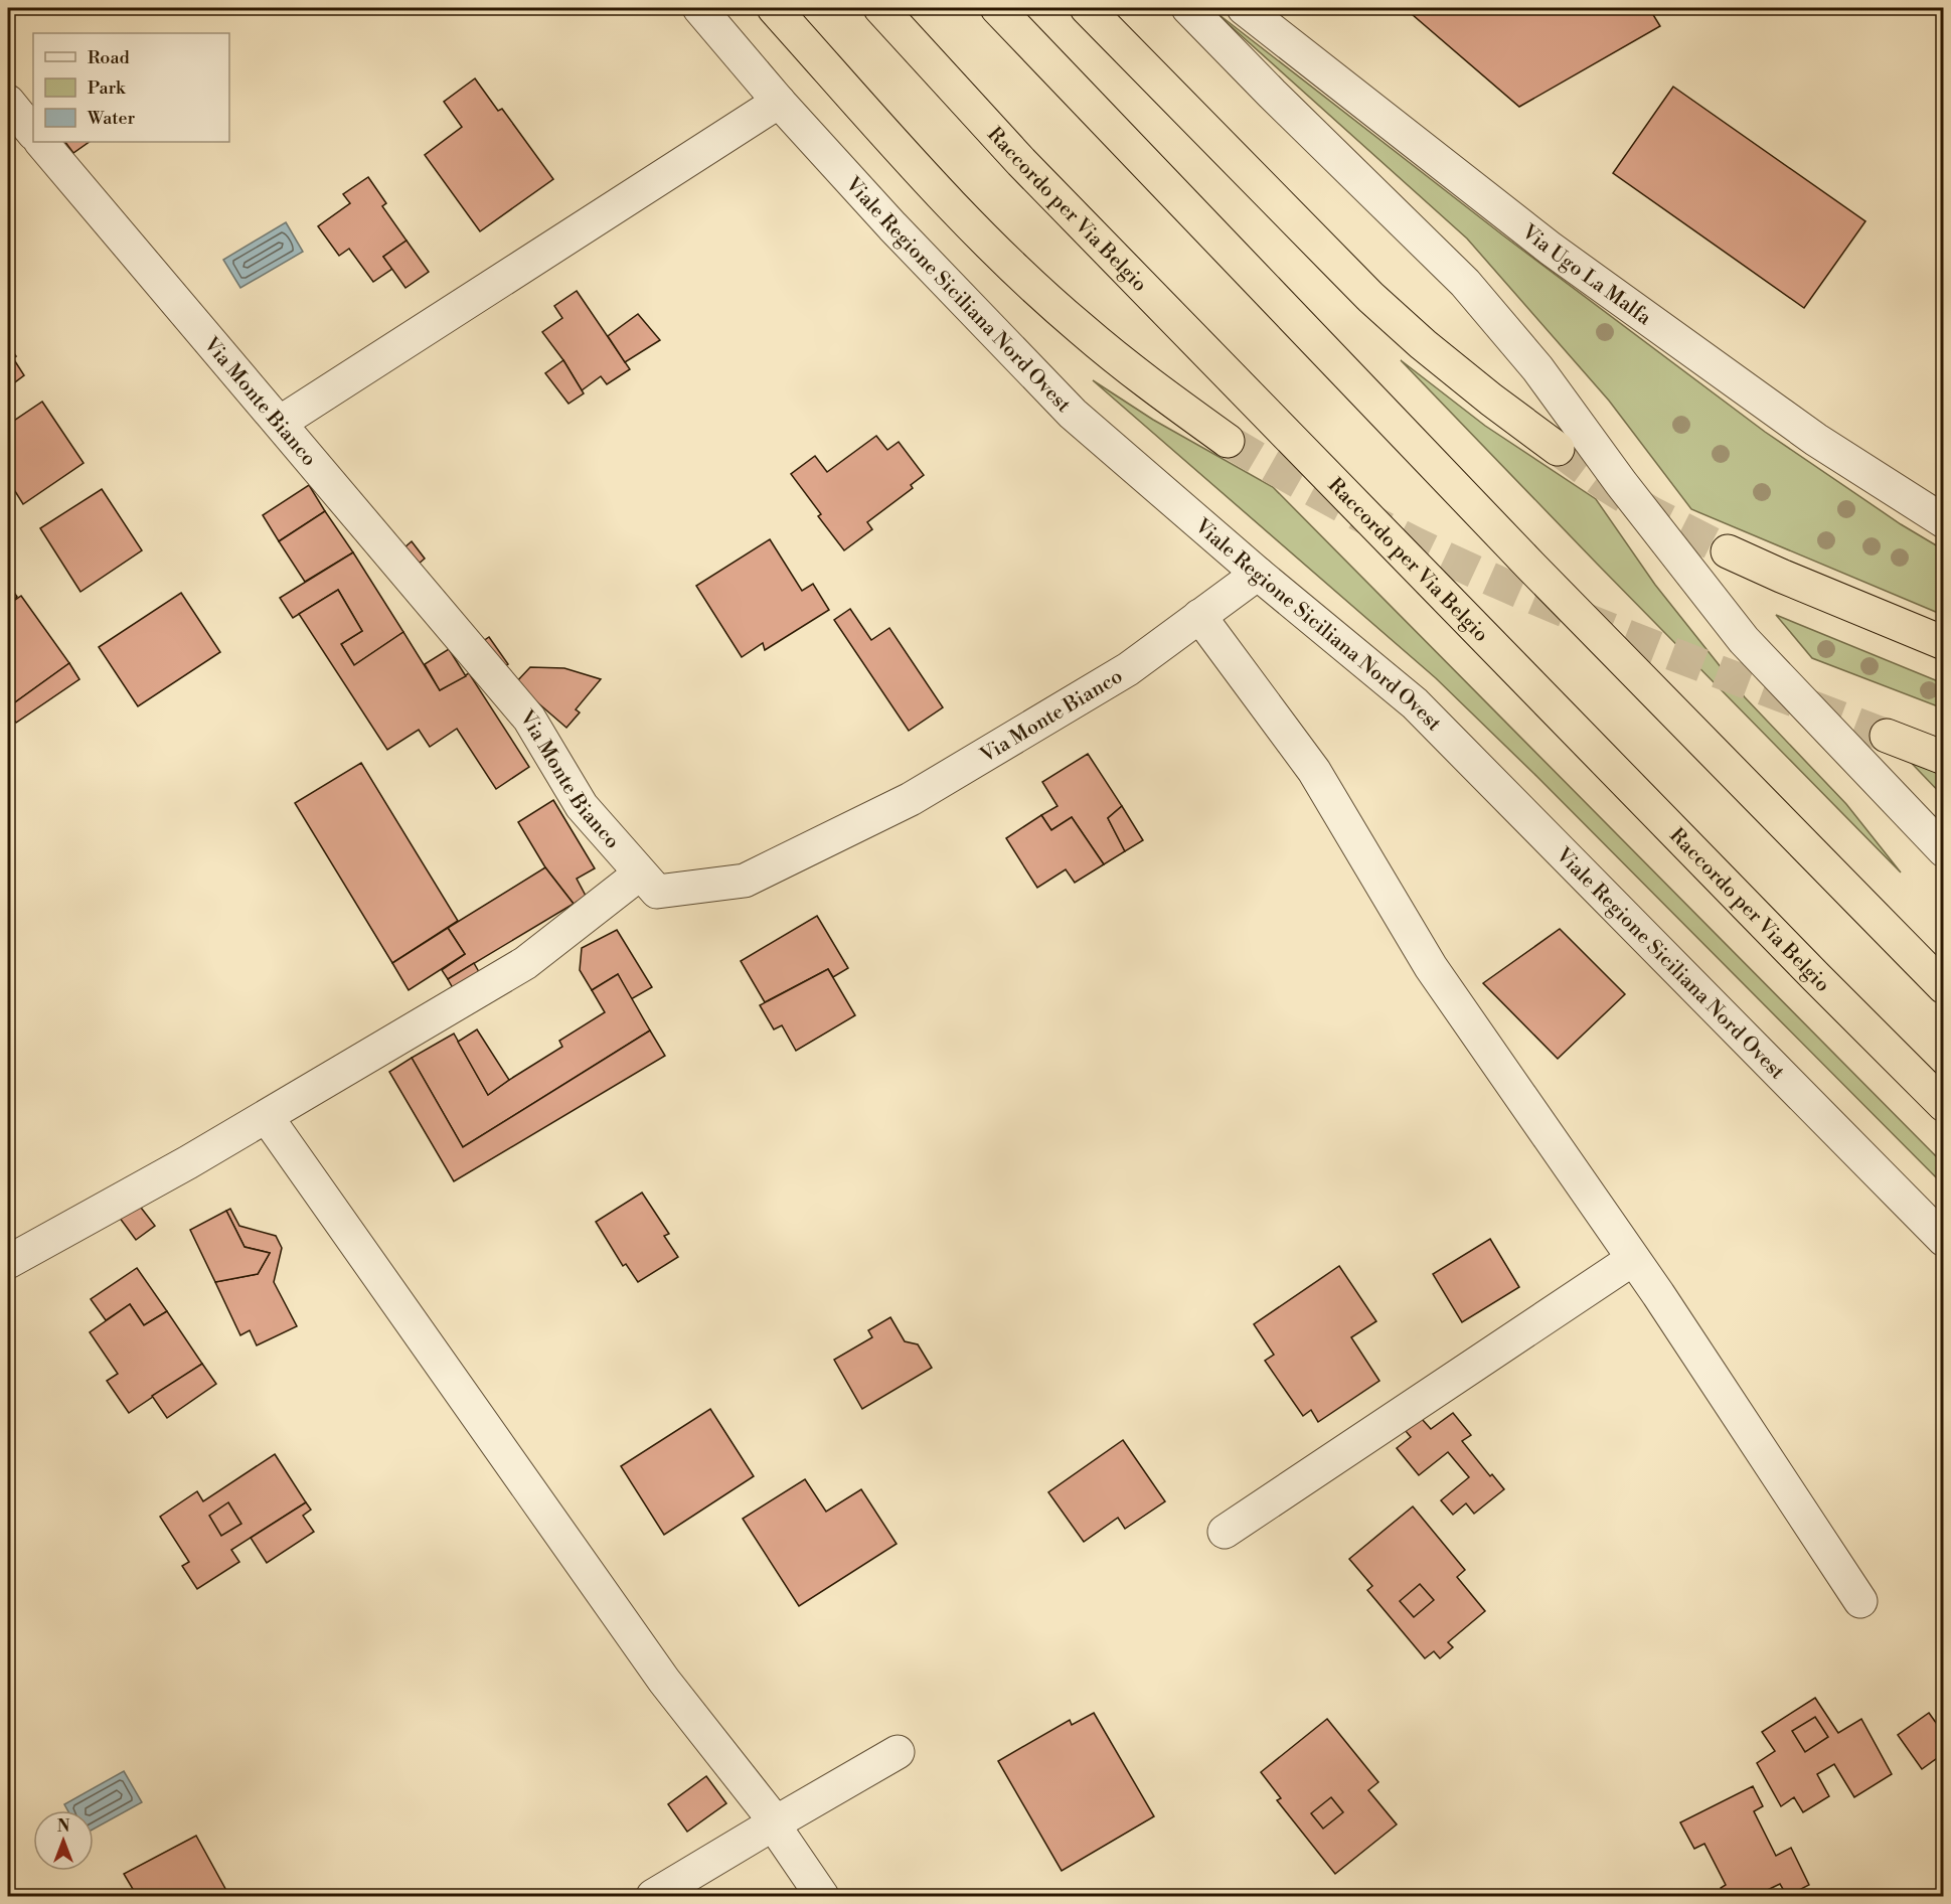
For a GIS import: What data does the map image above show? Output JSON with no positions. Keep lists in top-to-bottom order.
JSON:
{
  "streets": {
    "highway": ["Raccordo per Via Belgio"],
    "street": ["Via Ugo La Malfa", "Viale Regione Siciliana Nord Ovest", "Via Monte Bianco"]
  },
  "crossings": [
    ["Viale Regione Siciliana Nord Ovest", "Via Monte Bianco"]
  ],
  "legend": ["Road", "Park", "Water"],
  "north": "top"
}
